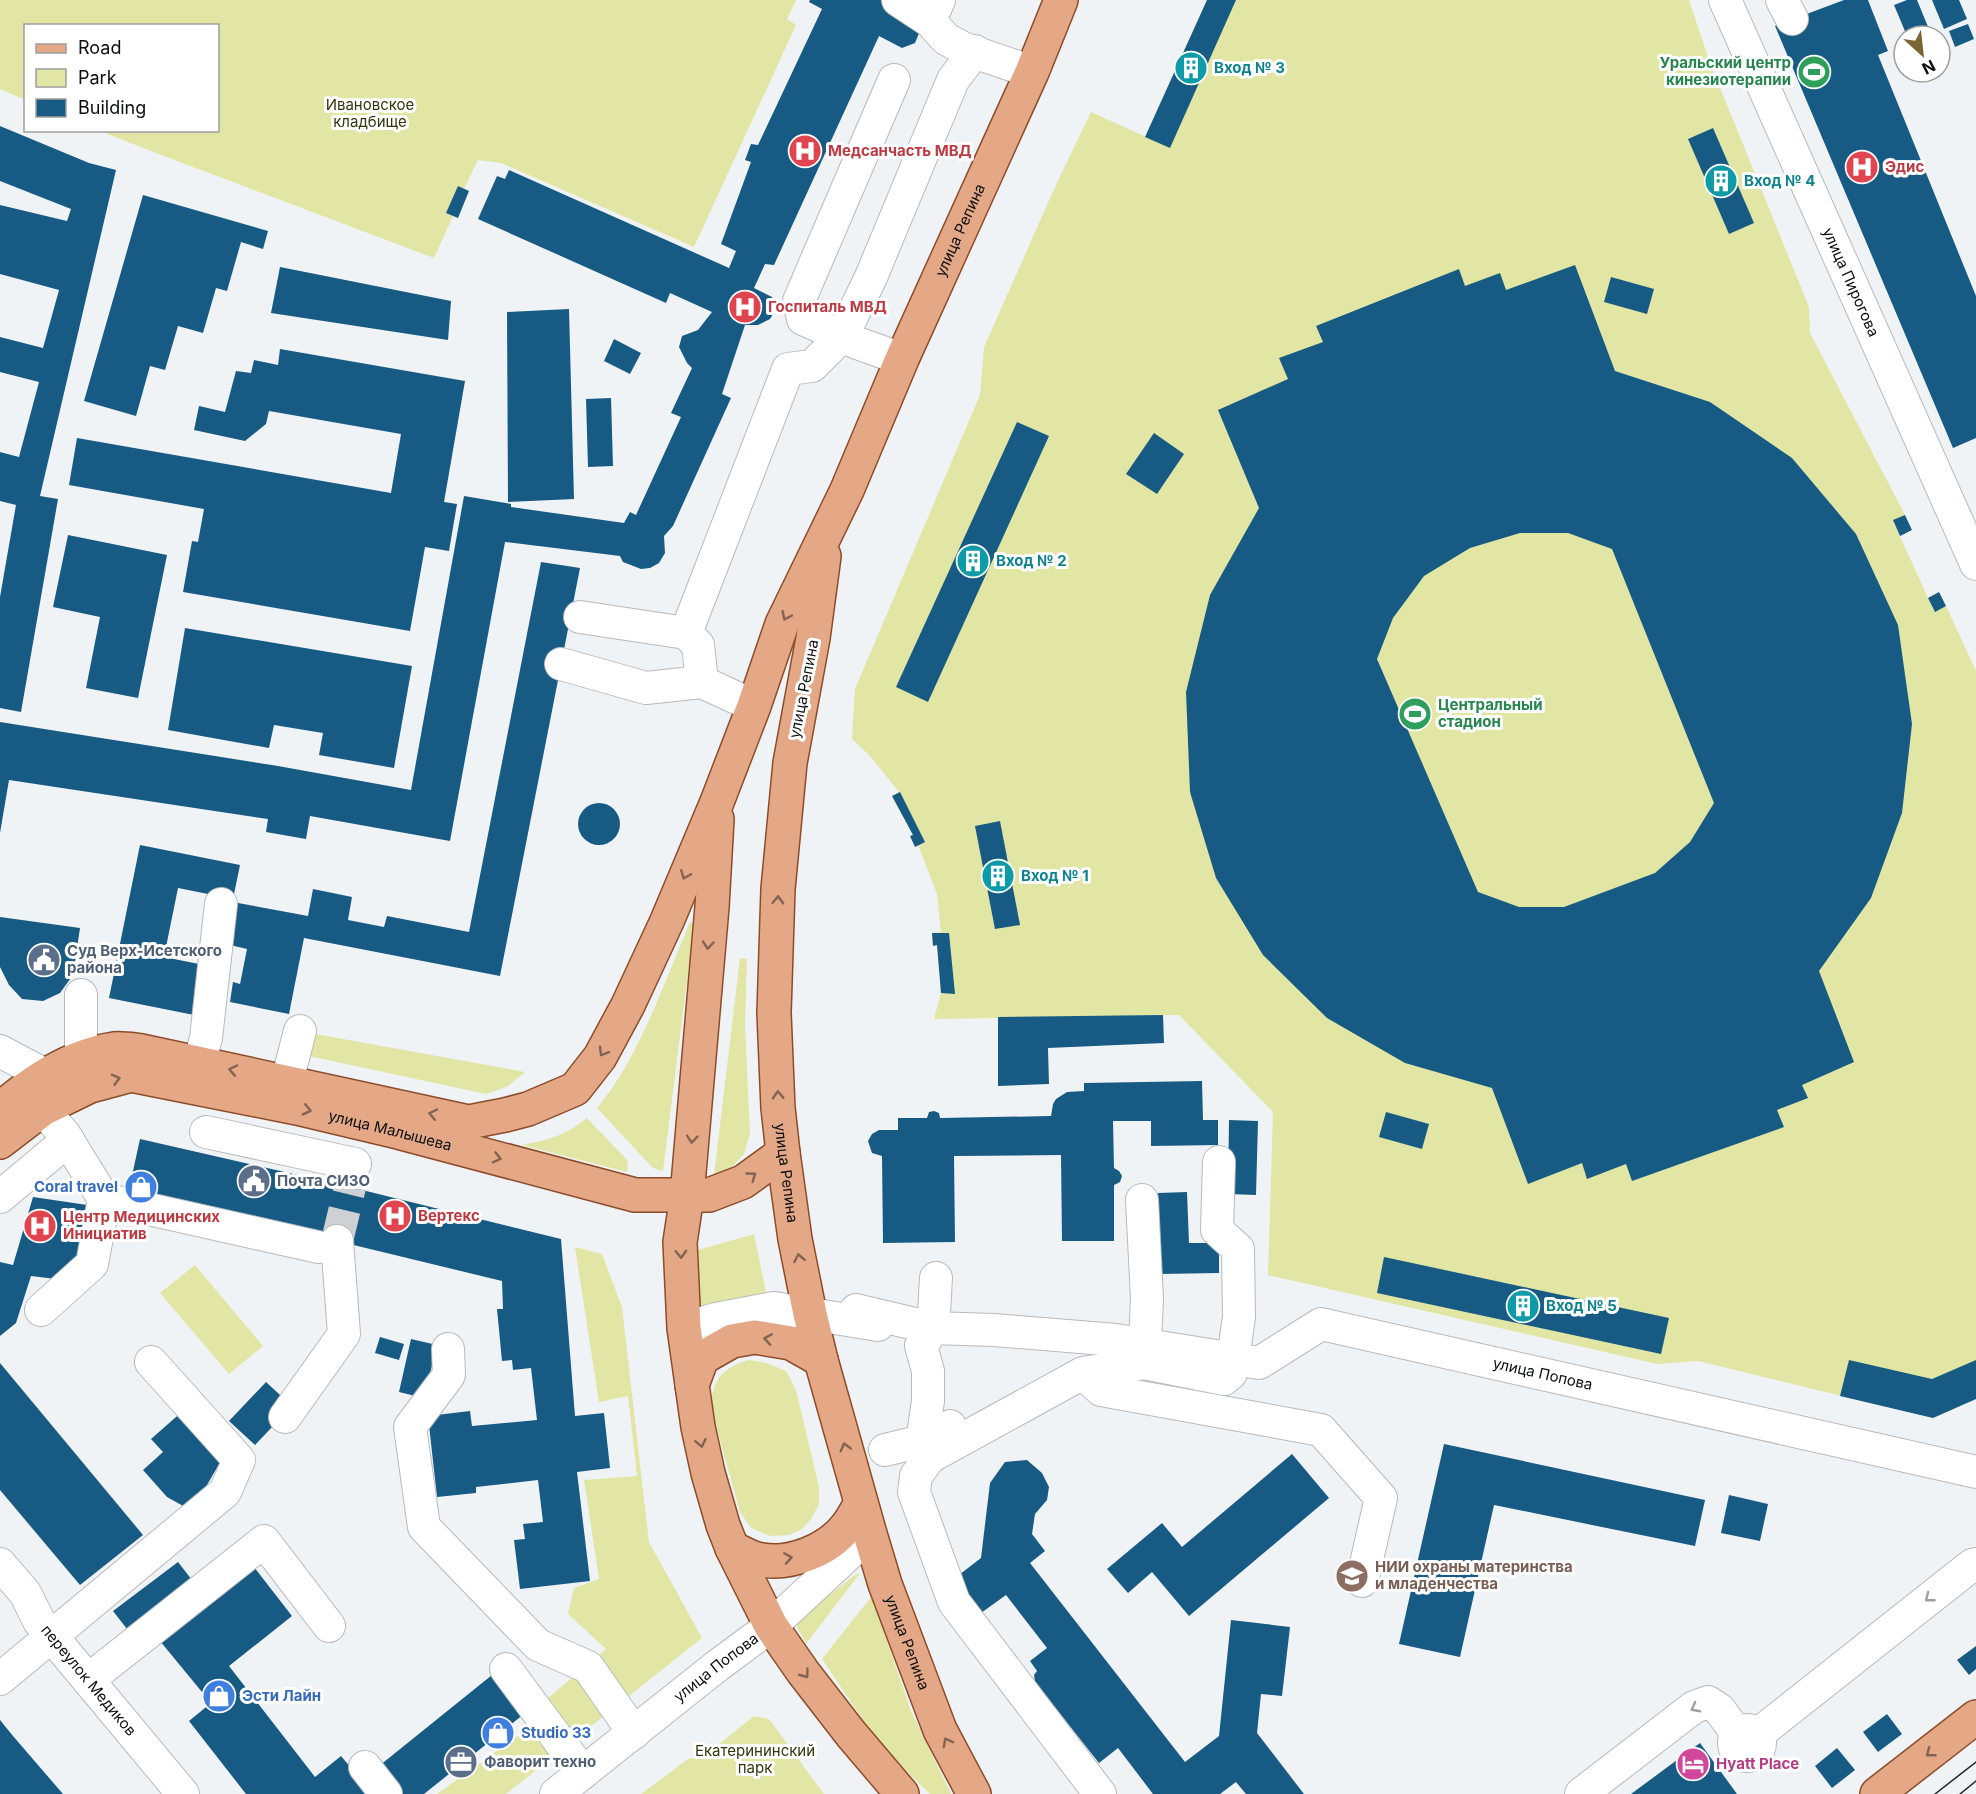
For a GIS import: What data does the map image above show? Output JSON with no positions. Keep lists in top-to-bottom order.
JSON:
{
  "streets": {
    "main road": ["улица Репина", "улица Малышева"],
    "street": ["улица Пирогова", "улица Попова", "переулок Медиков"]
  },
  "crossings": [
    ["улица Репина", "улица Малышева"],
    ["улица Репина", "улица Попова"]
  ],
  "parks": ["Ивановское кладбище", "Екатерининский парк"],
  "places": {
    "building": [
      "Вход № 3",
      "Вход № 4",
      "Вход № 2",
      "Вход № 1",
      "Вход № 5"
    ],
    "sports": ["Уральский центр кинезиотерапии", "Центральный стадион"],
    "hospital": [
      "Медсанчасть МВД",
      "Эдис",
      "Госпиталь МВД",
      "Вертекс",
      "Центр Медицинских Инициатив"
    ],
    "public building": ["Суд Верх-Исетского района", "Почта СИЗО"],
    "shop": ["Coral travel", "Эсти Лайн", "Studio 33"],
    "school or university": ["НИИ охраны материнства и младенчества"],
    "office": ["Фаворит техно"],
    "hotel": ["Hyatt Place"]
  },
  "legend": ["Road", "Park", "Building"],
  "north": "bottom right"
}
